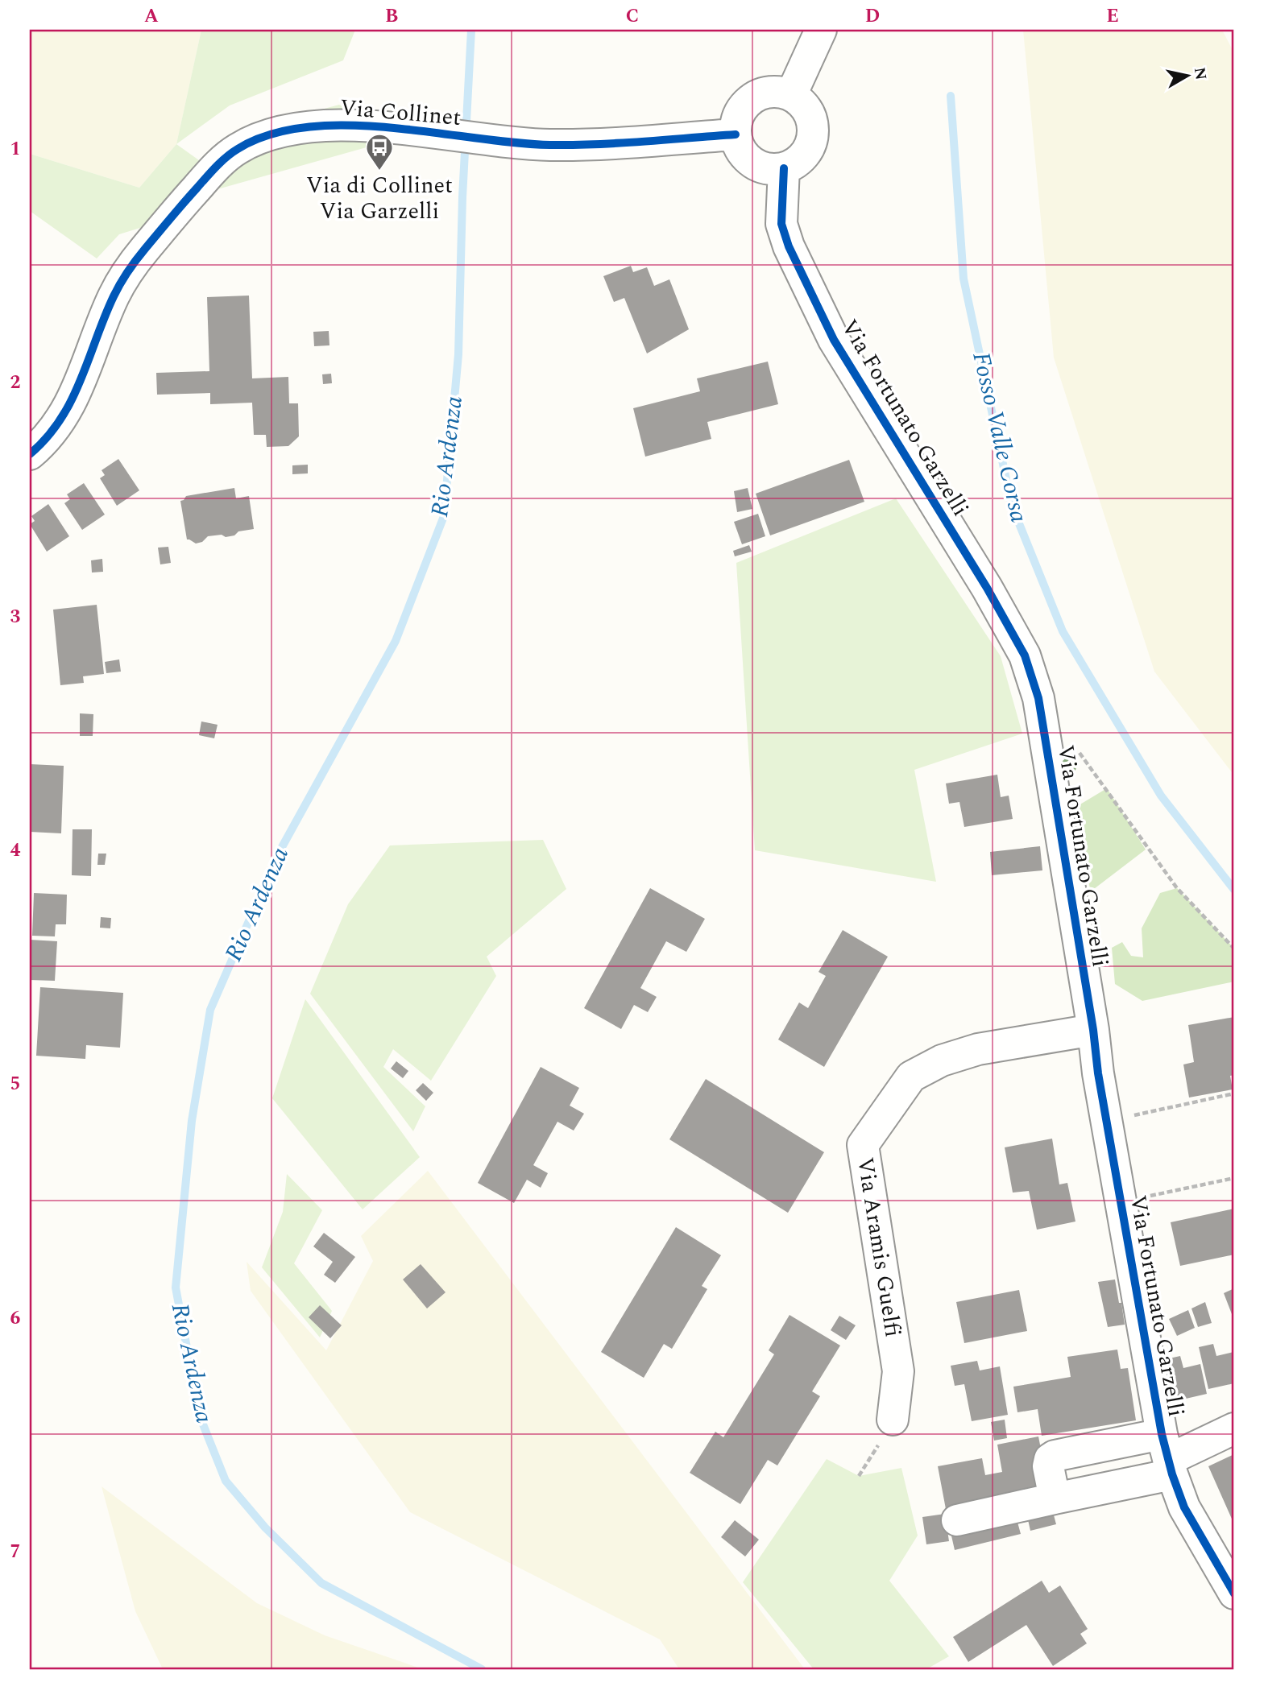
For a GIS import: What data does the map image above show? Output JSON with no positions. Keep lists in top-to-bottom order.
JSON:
{
  "streets": {
    "street": ["Via Collinet", "Via Fortunato Garzelli", "Via Aramis Guelfi"]
  },
  "crossings": [
    ["Via Collinet", "Via Fortunato Garzelli"],
    ["Via Fortunato Garzelli", "Via Aramis Guelfi"]
  ],
  "water": ["Fosso Valle Corsa", "Rio Ardenza"],
  "places": {
    "bus stop": ["Via di Collinet Via Garzelli"]
  },
  "north": "right",
  "grid": {
    "columns": [
      "A",
      "B",
      "C",
      "D",
      "E"
    ],
    "rows": [
      "1",
      "2",
      "3",
      "4",
      "5",
      "6",
      "7"
    ]
  }
}
